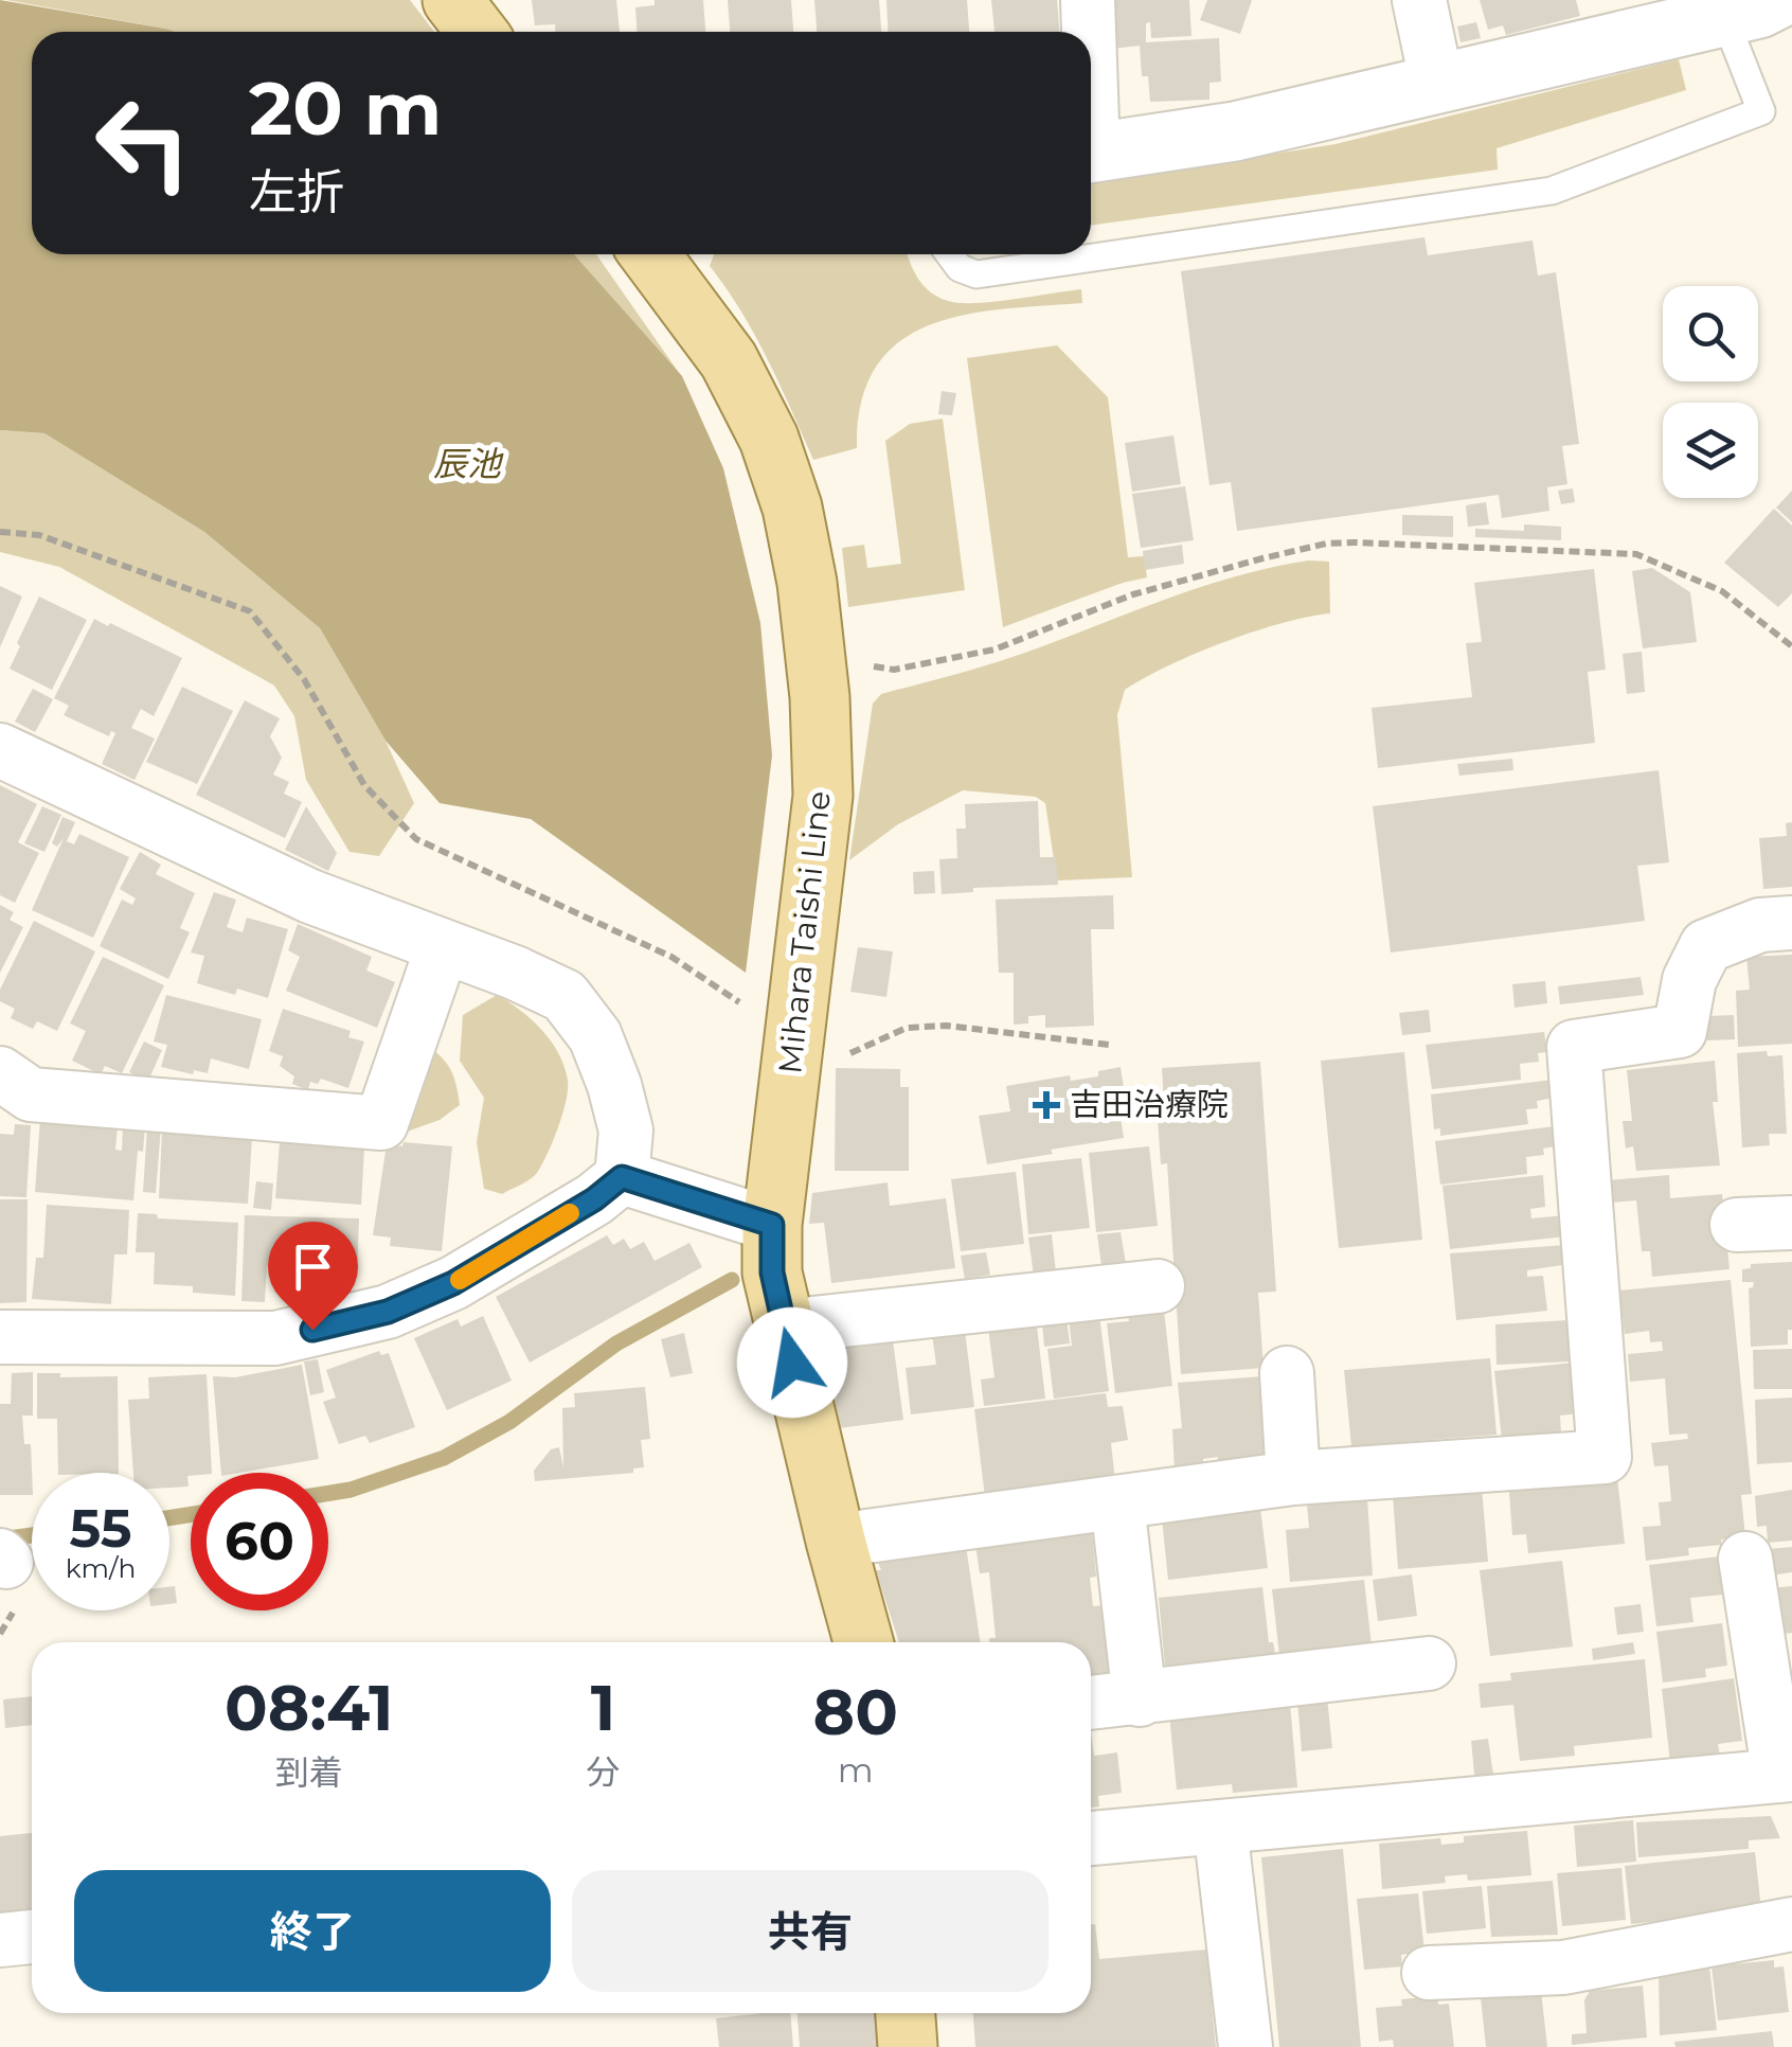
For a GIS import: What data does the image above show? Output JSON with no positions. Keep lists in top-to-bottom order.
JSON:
{
  "streets": {
    "main road": ["Mihara Taishi Line"]
  },
  "water": ["辰池"],
  "places": {
    "health": ["吉田治療院"]
  },
  "page": {
    "turn": ["20 m", "左折"],
    "speed": "55 km/h",
    "limit": "60",
    "eta": [
      "08:41",
      "到着",
      "1",
      "分",
      "80",
      "m"
    ],
    "buttons": ["終了", "共有"]
  }
}
